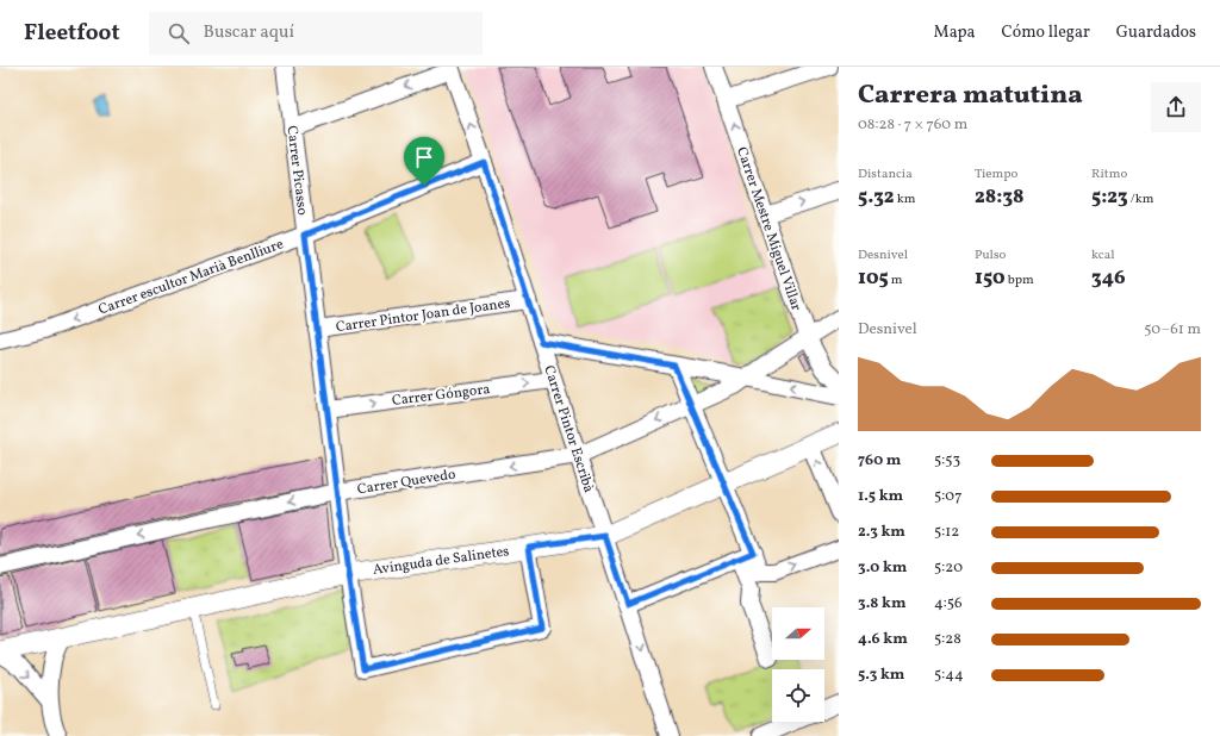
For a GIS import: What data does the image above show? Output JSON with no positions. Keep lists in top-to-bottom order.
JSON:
{
  "streets": {
    "street": [
      "Carrer Picasso",
      "Carrer Mestre Miguel Villar",
      "Carrer escultor Marià Benlliure",
      "Carrer Pintor Joan de Joanes",
      "Carrer Góngora",
      "Carrer Pintor Escribà",
      "Carrer Quevedo",
      "Avinguda de Salinetes"
    ]
  },
  "crossings": [
    ["Carrer Picasso", "Carrer escultor Marià Benlliure"],
    ["Carrer Picasso", "Carrer Pintor Joan de Joanes"],
    ["Carrer Picasso", "Carrer Góngora"],
    ["Carrer Picasso", "Carrer Quevedo"],
    ["Carrer Picasso", "Avinguda de Salinetes"],
    ["Carrer Mestre Miguel Villar", "Carrer Quevedo"],
    ["Carrer escultor Marià Benlliure", "Carrer Pintor Escribà"],
    ["Carrer Pintor Joan de Joanes", "Carrer Pintor Escribà"],
    ["Carrer Góngora", "Carrer Pintor Escribà"],
    ["Carrer Pintor Escribà", "Carrer Quevedo"],
    ["Carrer Pintor Escribà", "Avinguda de Salinetes"]
  ],
  "one_way": [
    "Carrer Mestre Miguel Villar",
    "Carrer escultor Marià Benlliure",
    "Carrer Góngora",
    "Carrer Quevedo"
  ],
  "north": "right",
  "page": {
    "header": "Fleetfoot",
    "search": "Buscar aquí",
    "nav": ["Mapa", "Cómo llegar", "Guardados"],
    "heading": ["Carrera matutina", "08:28 · 7 × 760 m"],
    "stats": [
      ["Distancia", "5.32 km"],
      ["Tiempo", "28:38"],
      ["Ritmo", "5:23 /km"],
      ["Desnivel", "105 m"],
      ["Pulso", "150 bpm"],
      ["kcal", "346"]
    ],
    "chart": ["Desnivel", "50–61 m"],
    "list": [
      {
        "name": "760 m",
        "note": "5:53"
      },
      {
        "name": "1.5 km",
        "note": "5:07"
      },
      {
        "name": "2.3 km",
        "note": "5:12"
      },
      {
        "name": "3.0 km",
        "note": "5:20"
      },
      {
        "name": "3.8 km",
        "note": "4:56"
      },
      {
        "name": "4.6 km",
        "note": "5:28"
      },
      {
        "name": "5.3 km",
        "note": "5:44"
      }
    ]
  }
}
